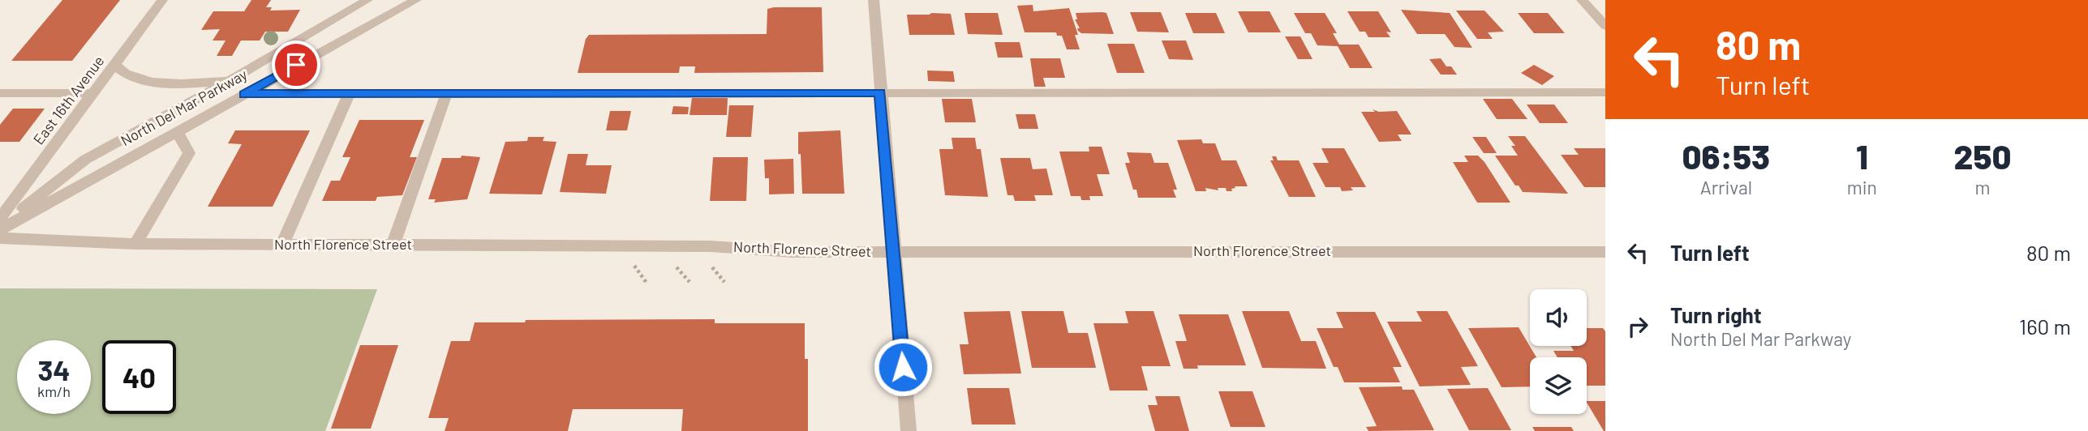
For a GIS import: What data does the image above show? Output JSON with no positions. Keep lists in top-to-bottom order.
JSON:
{
  "streets": {
    "street": ["East 16th Avenue", "North Del Mar Parkway", "North Florence Street"]
  },
  "page": {
    "turn": ["80 m", "Turn left"],
    "eta": [
      "06:53",
      "Arrival",
      "1",
      "min",
      "250",
      "m"
    ],
    "list": [
      {
        "name": "Turn left",
        "value": "80 m"
      },
      {
        "name": "Turn right",
        "note": "North Del Mar Parkway",
        "value": "160 m"
      }
    ],
    "speed": "34 km/h",
    "limit": "40"
  }
}
